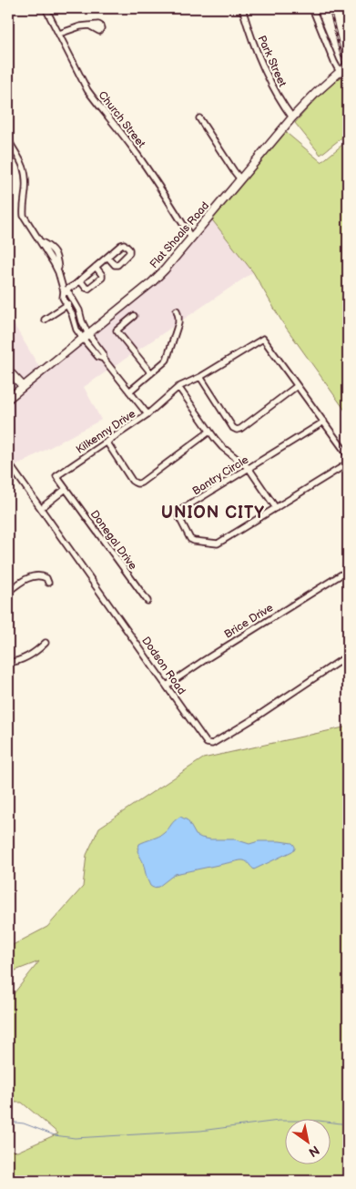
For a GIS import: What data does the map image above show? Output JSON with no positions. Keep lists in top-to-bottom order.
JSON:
{
  "streets": {
    "street": [
      "Park Street",
      "Church Street",
      "Flat Shoals Road",
      "Kilkenny Drive",
      "Bantry Circle",
      "Donegal Drive",
      "Brice Drive",
      "Dodson Road"
    ]
  },
  "crossings": [
    ["Park Street", "Flat Shoals Road"],
    ["Church Street", "Flat Shoals Road"],
    ["Kilkenny Drive", "Donegal Drive"],
    ["Brice Drive", "Dodson Road"]
  ],
  "districts": ["UNION CITY"],
  "north": "bottom right"
}
